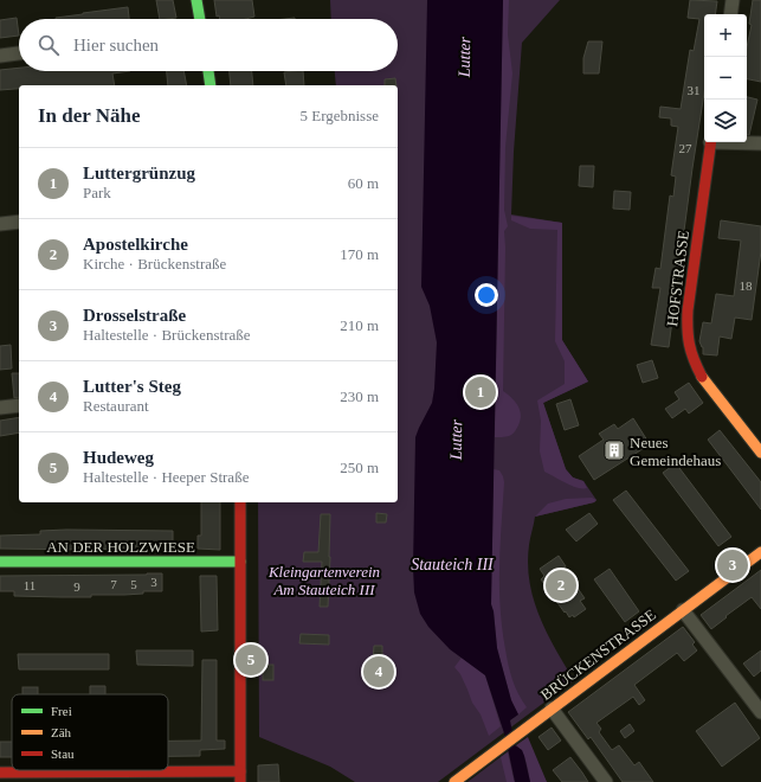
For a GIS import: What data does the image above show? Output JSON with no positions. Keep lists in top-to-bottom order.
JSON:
{
  "streets": {
    "street": ["HOFSTRASSE", "AN DER HOLZWIESE", "BRÜCKENSTRASSE"]
  },
  "water": ["Lutter", "Stauteich III"],
  "parks": ["Kleingartenverein Am Stauteich III"],
  "places": {
    "building": ["Neues Gemeindehaus"]
  },
  "house_numbers": [
    "31",
    "27",
    "18",
    "3",
    "7",
    "5",
    "11",
    "9"
  ],
  "legend": ["Frei", "Zäh", "Stau"],
  "page": {
    "map_buttons": ["+", "−"],
    "search": "Hier suchen",
    "heading": ["In der Nähe", "5 Ergebnisse"],
    "list": [
      {
        "mark": "1",
        "name": "Luttergrünzug",
        "note": "Park",
        "value": "60 m"
      },
      {
        "mark": "2",
        "name": "Apostelkirche",
        "note": "Kirche · Brückenstraße",
        "value": "170 m"
      },
      {
        "mark": "3",
        "name": "Drosselstraße",
        "note": "Haltestelle · Brückenstraße",
        "value": "210 m"
      },
      {
        "mark": "4",
        "name": "Lutter's Steg",
        "note": "Restaurant",
        "value": "230 m"
      },
      {
        "mark": "5",
        "name": "Hudeweg",
        "note": "Haltestelle · Heeper Straße",
        "value": "250 m"
      }
    ],
    "pins": [
      "1",
      "3",
      "2",
      "5",
      "4"
    ]
  }
}
